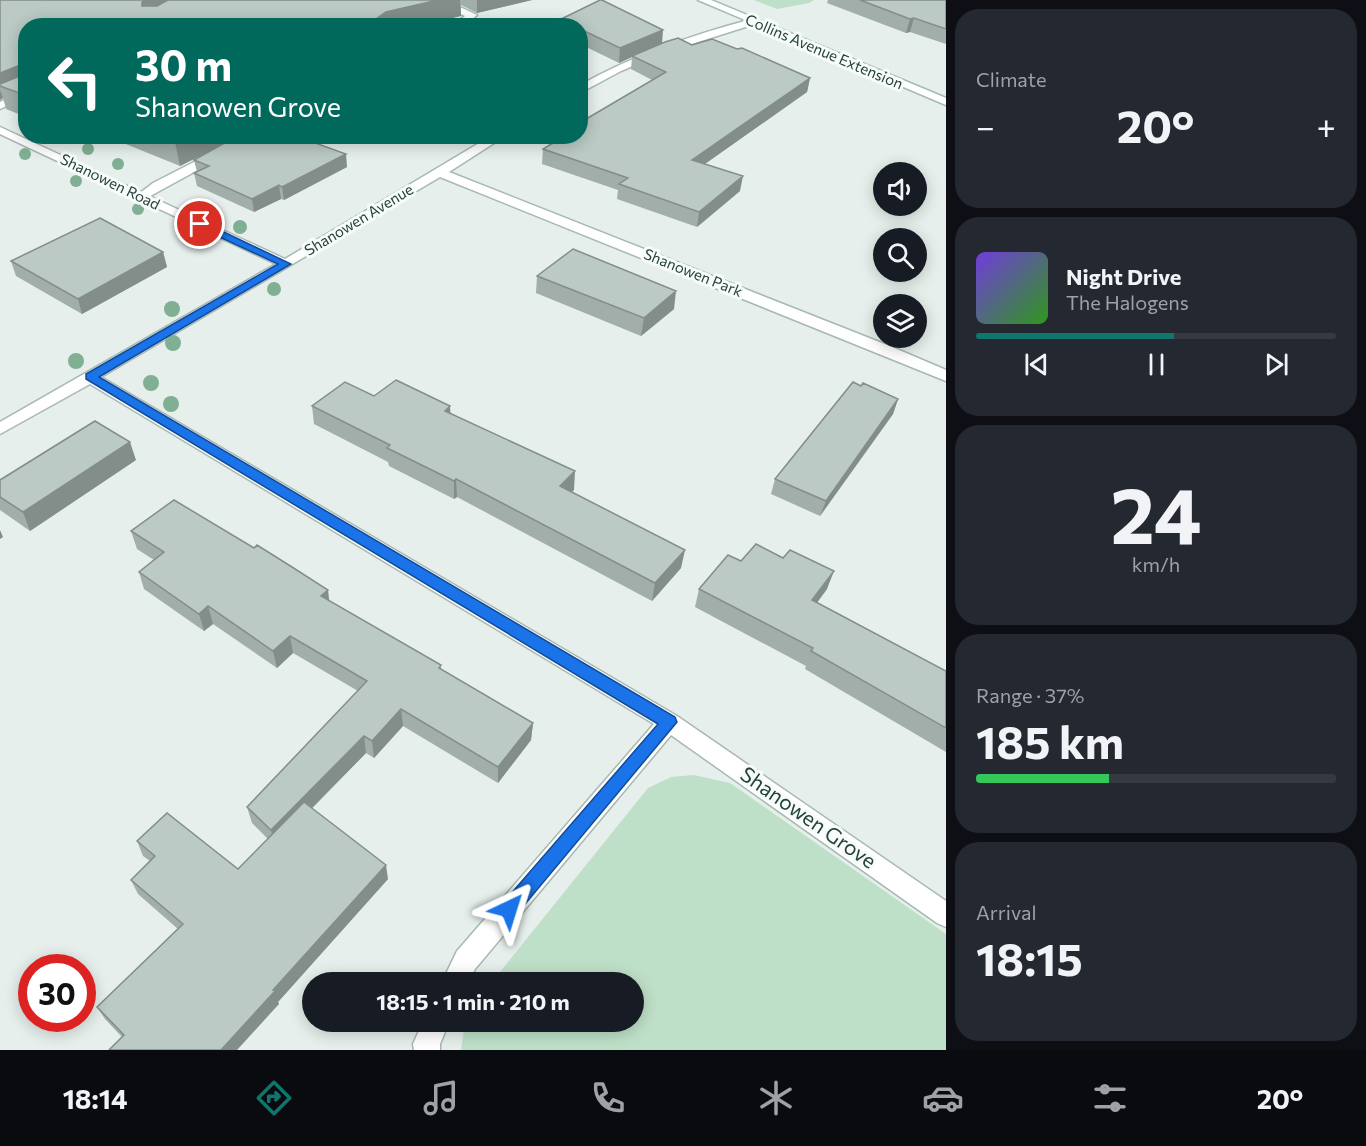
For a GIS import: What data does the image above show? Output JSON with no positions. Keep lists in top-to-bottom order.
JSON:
{
  "streets": {
    "street": [
      "Collins Avenue Extension",
      "Shanowen Road",
      "Shanowen Avenue",
      "Shanowen Park",
      "Shanowen Grove"
    ]
  },
  "crossings": [
    ["Shanowen Road", "Shanowen Avenue"],
    ["Shanowen Avenue", "Shanowen Park"],
    ["Shanowen Avenue", "Shanowen Grove"]
  ],
  "page": {
    "tile": [
      "Climate",
      ["24", "km/h"],
      ["Range · 37%", "185 km"],
      ["Arrival", "18:15"]
    ],
    "turn": ["30 m", "Shanowen Grove"],
    "heat": ["−", "20°", "+"],
    "song": ["Night Drive", "The Halogens"],
    "limit": "30",
    "trip": "18:15 · 1 min · 210 m",
    "tabs": ["18:14", "20°"]
  }
}
